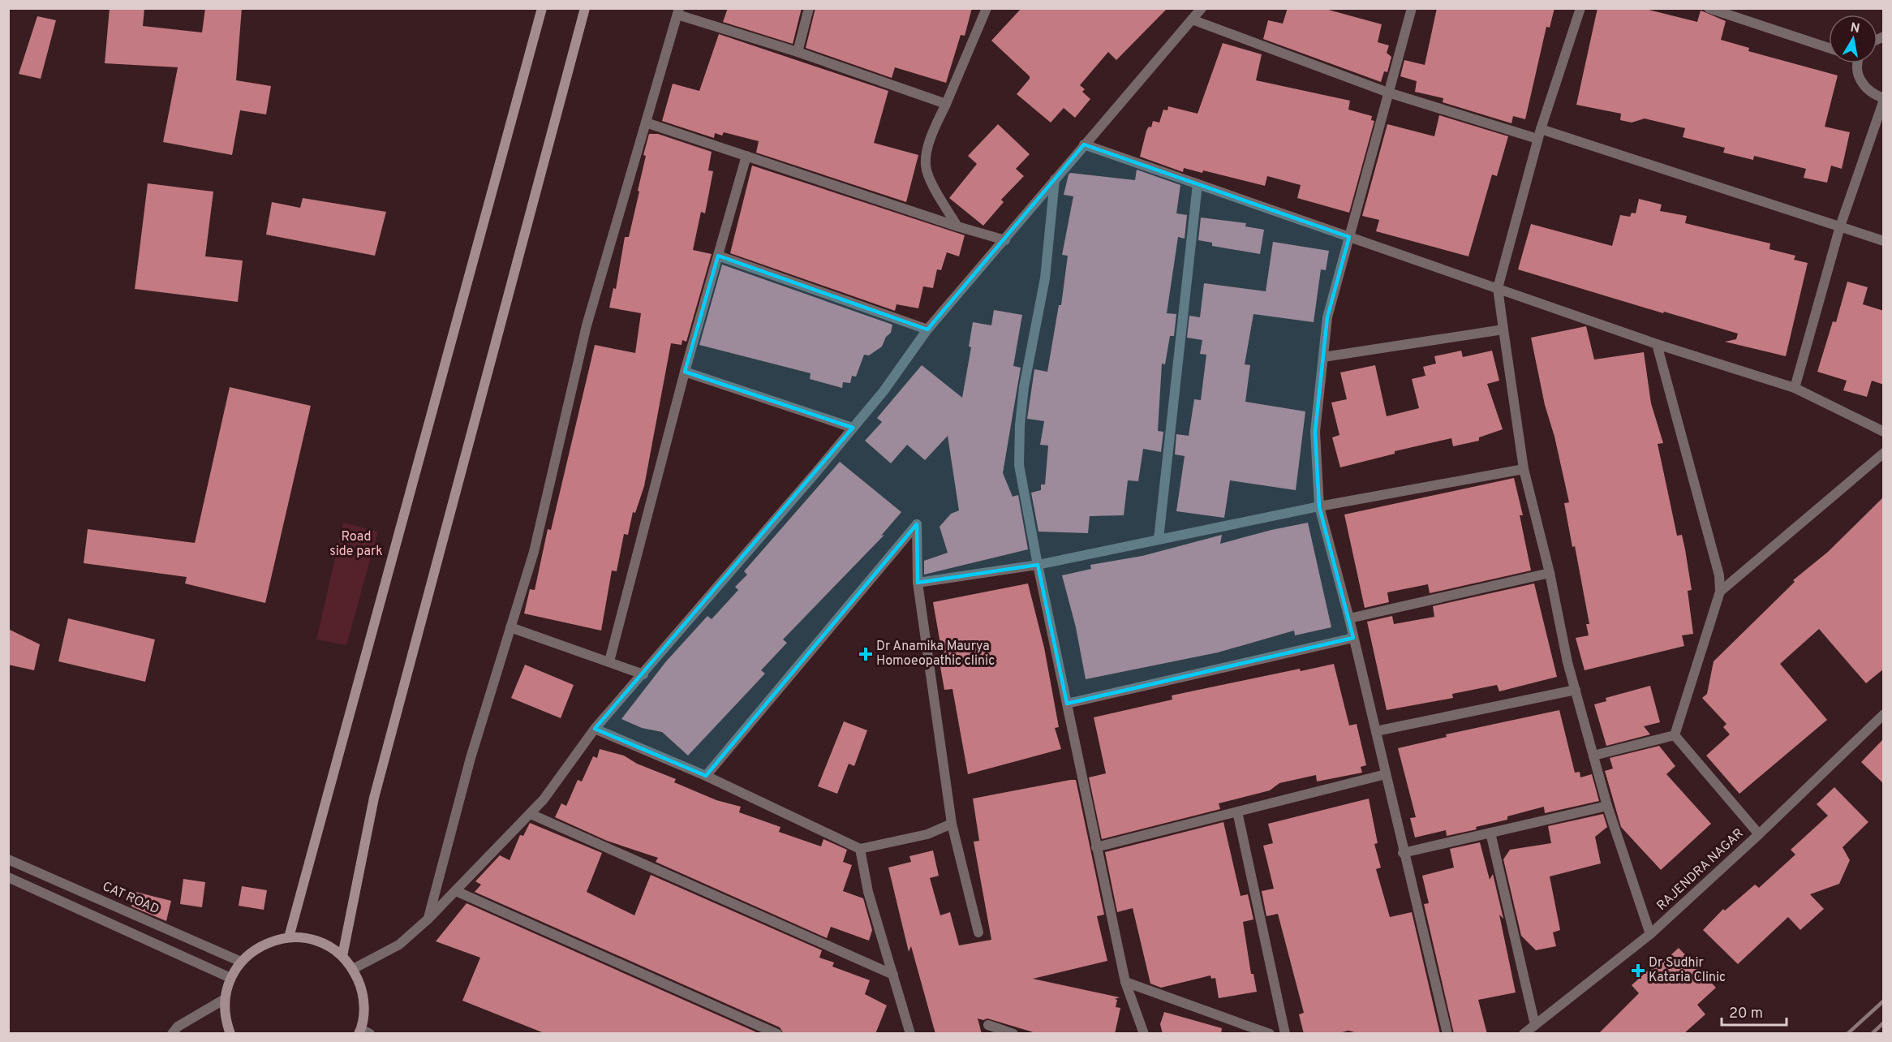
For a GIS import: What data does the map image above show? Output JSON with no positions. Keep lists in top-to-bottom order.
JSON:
{
  "streets": {
    "street": ["RAJENDRA NAGAR", "CAT ROAD"]
  },
  "parks": ["Road side park"],
  "places": {
    "health": ["Dr Anamika Maurya Homoeopathic clinic", "Dr Sudhir Kataria Clinic"]
  },
  "scale_bar": "20 m",
  "north": "top"
}
